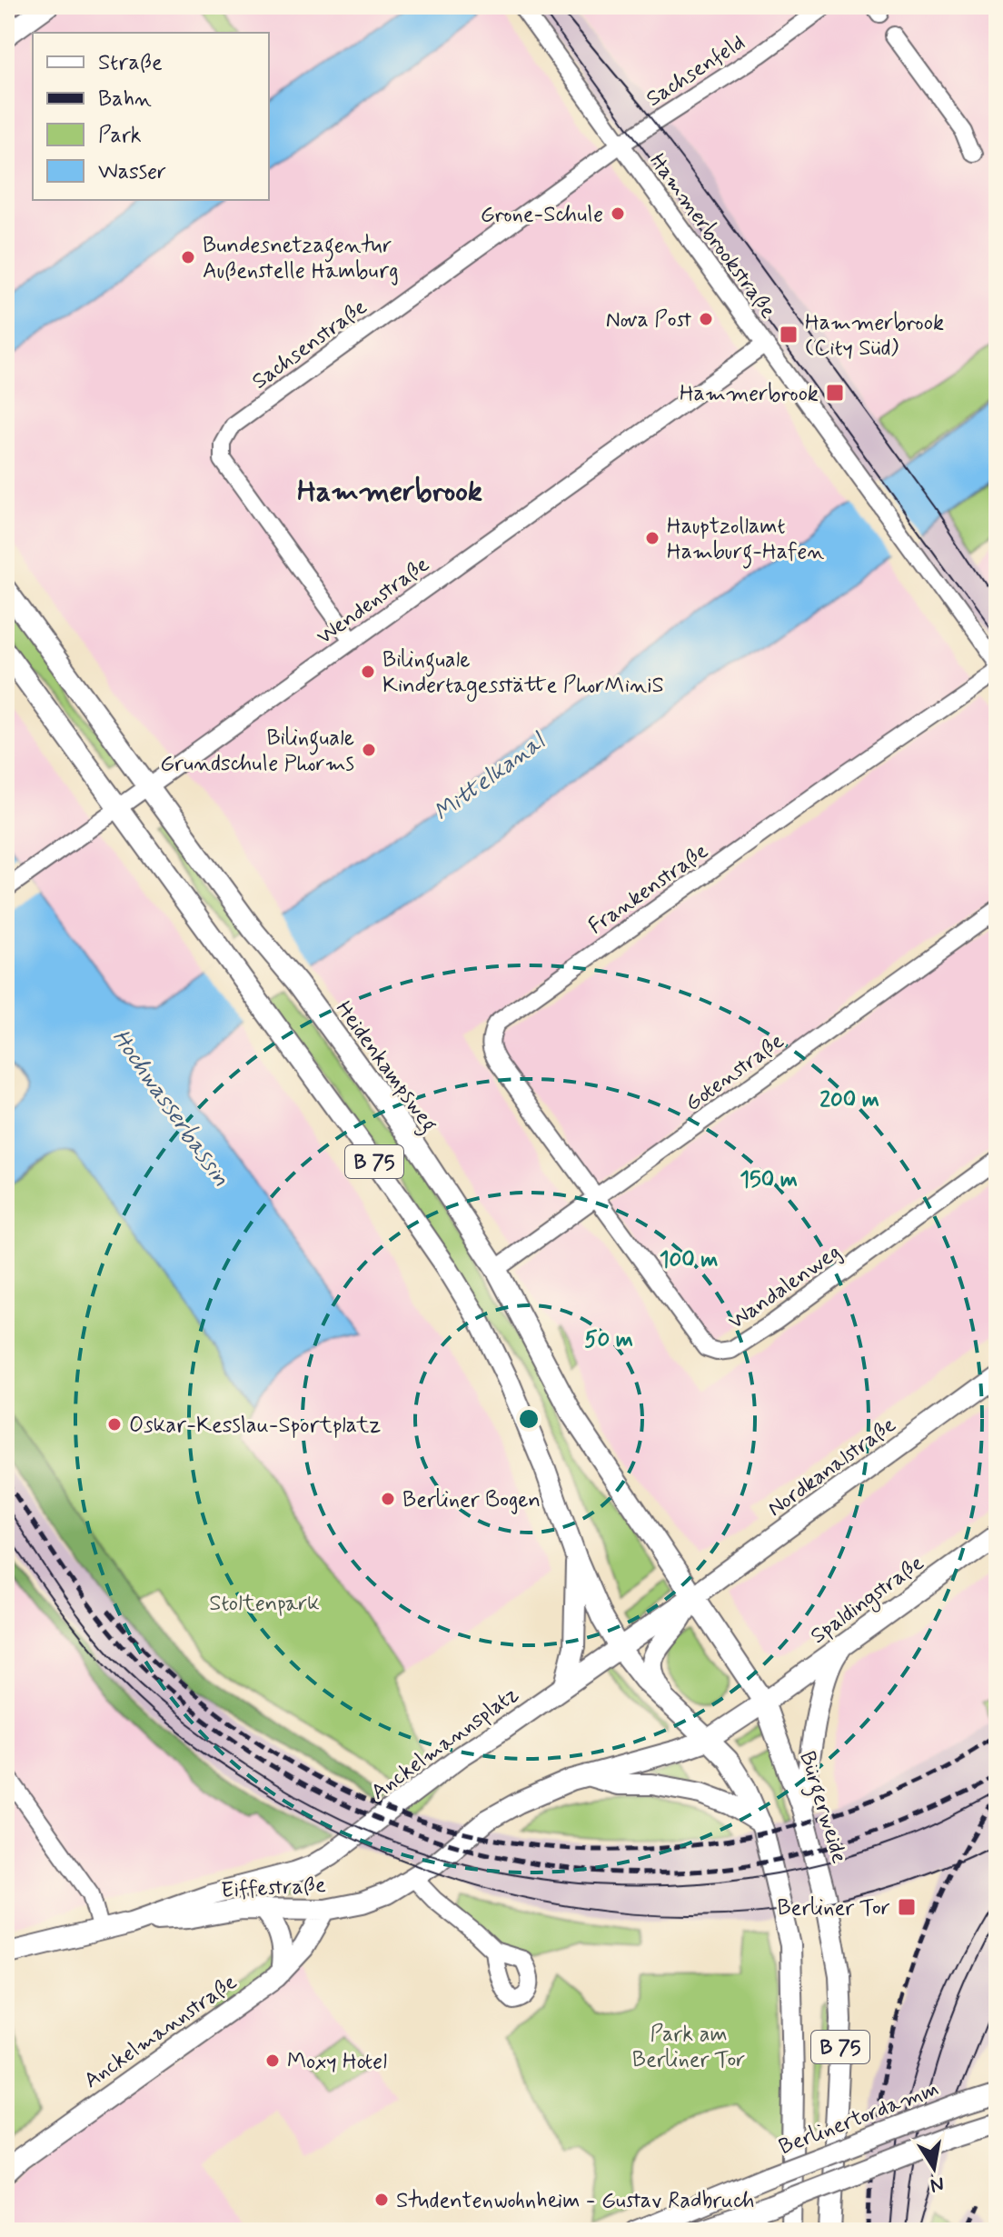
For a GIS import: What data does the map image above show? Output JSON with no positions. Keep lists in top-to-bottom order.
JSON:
{
  "streets": {
    "main road": [
      "Heidenkampsweg",
      "B 75",
      "Nordkanalstraße",
      "Spaldingstraße",
      "Anckelmannsplatz",
      "Bürgerweide",
      "Eiffestraße",
      "Anckelmannstraße",
      "Berlinertordamm"
    ],
    "street": [
      "Sachsenfeld",
      "Hammerbrookstraße",
      "Sachsenstraße",
      "Wendenstraße",
      "Frankenstraße",
      "Gotenstraße",
      "Wandalenweg"
    ]
  },
  "crossings": [
    ["Sachsenfeld", "Hammerbrookstraße"],
    ["Sachsenfeld", "Sachsenstraße"],
    ["Hammerbrookstraße", "Sachsenstraße"],
    ["Hammerbrookstraße", "Wendenstraße"],
    ["Hammerbrookstraße", "Frankenstraße"],
    ["Sachsenstraße", "Wendenstraße"],
    ["Wendenstraße", "Heidenkampsweg"],
    ["Wendenstraße", "B 75"],
    ["Frankenstraße", "Gotenstraße"],
    ["Frankenstraße", "Wandalenweg"],
    ["Heidenkampsweg", "Gotenstraße"],
    ["Heidenkampsweg", "B 75"],
    ["Heidenkampsweg", "Nordkanalstraße"],
    ["Heidenkampsweg", "Anckelmannsplatz"],
    ["Gotenstraße", "Wandalenweg"],
    ["B 75", "Nordkanalstraße"],
    ["B 75", "Spaldingstraße"],
    ["B 75", "Anckelmannsplatz"],
    ["B 75", "Bürgerweide"],
    ["Nordkanalstraße", "Anckelmannsplatz"],
    ["Spaldingstraße", "Bürgerweide"],
    ["Anckelmannsplatz", "Eiffestraße"],
    ["Eiffestraße", "Anckelmannstraße"]
  ],
  "districts": ["Hammerbrook"],
  "water": ["Mittelkanal", "Hochwasserbassin"],
  "parks": ["Stoltenpark", "Park am Berliner Tor"],
  "places": {
    "other": [
      "Grone-Schule",
      "Bundesnetzagentur Außenstelle Hamburg",
      "Nova Post",
      "Hauptzollamt Hamburg-Hafen",
      "Bilinguale Kindertagesstätte PhorMiniS",
      "Bilinguale Grundschule Phorms",
      "Oskar-Kesslau-Sportplatz",
      "Berliner Bogen",
      "Moxy Hotel",
      "Studentenwohnheim - Gustav Radbruch"
    ],
    "transit": ["Hammerbrook (City Süd)", "Hammerbrook", "Berliner Tor"]
  },
  "legend": [
    "Straße",
    "Bahn",
    "Park",
    "Wasser"
  ],
  "north": "bottom",
  "rings": [
    "200 m",
    "150 m",
    "100 m",
    "50 m"
  ]
}
